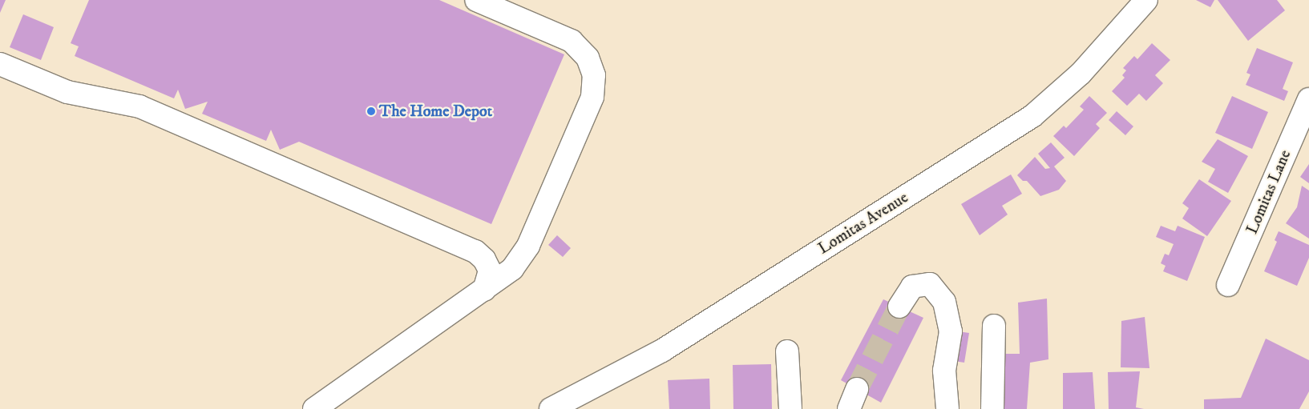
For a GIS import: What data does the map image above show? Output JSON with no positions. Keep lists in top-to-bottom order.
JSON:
{
  "streets": {
    "street": ["Lomitas Lane", "Lomitas Avenue"]
  },
  "places": ["The Home Depot"]
}
